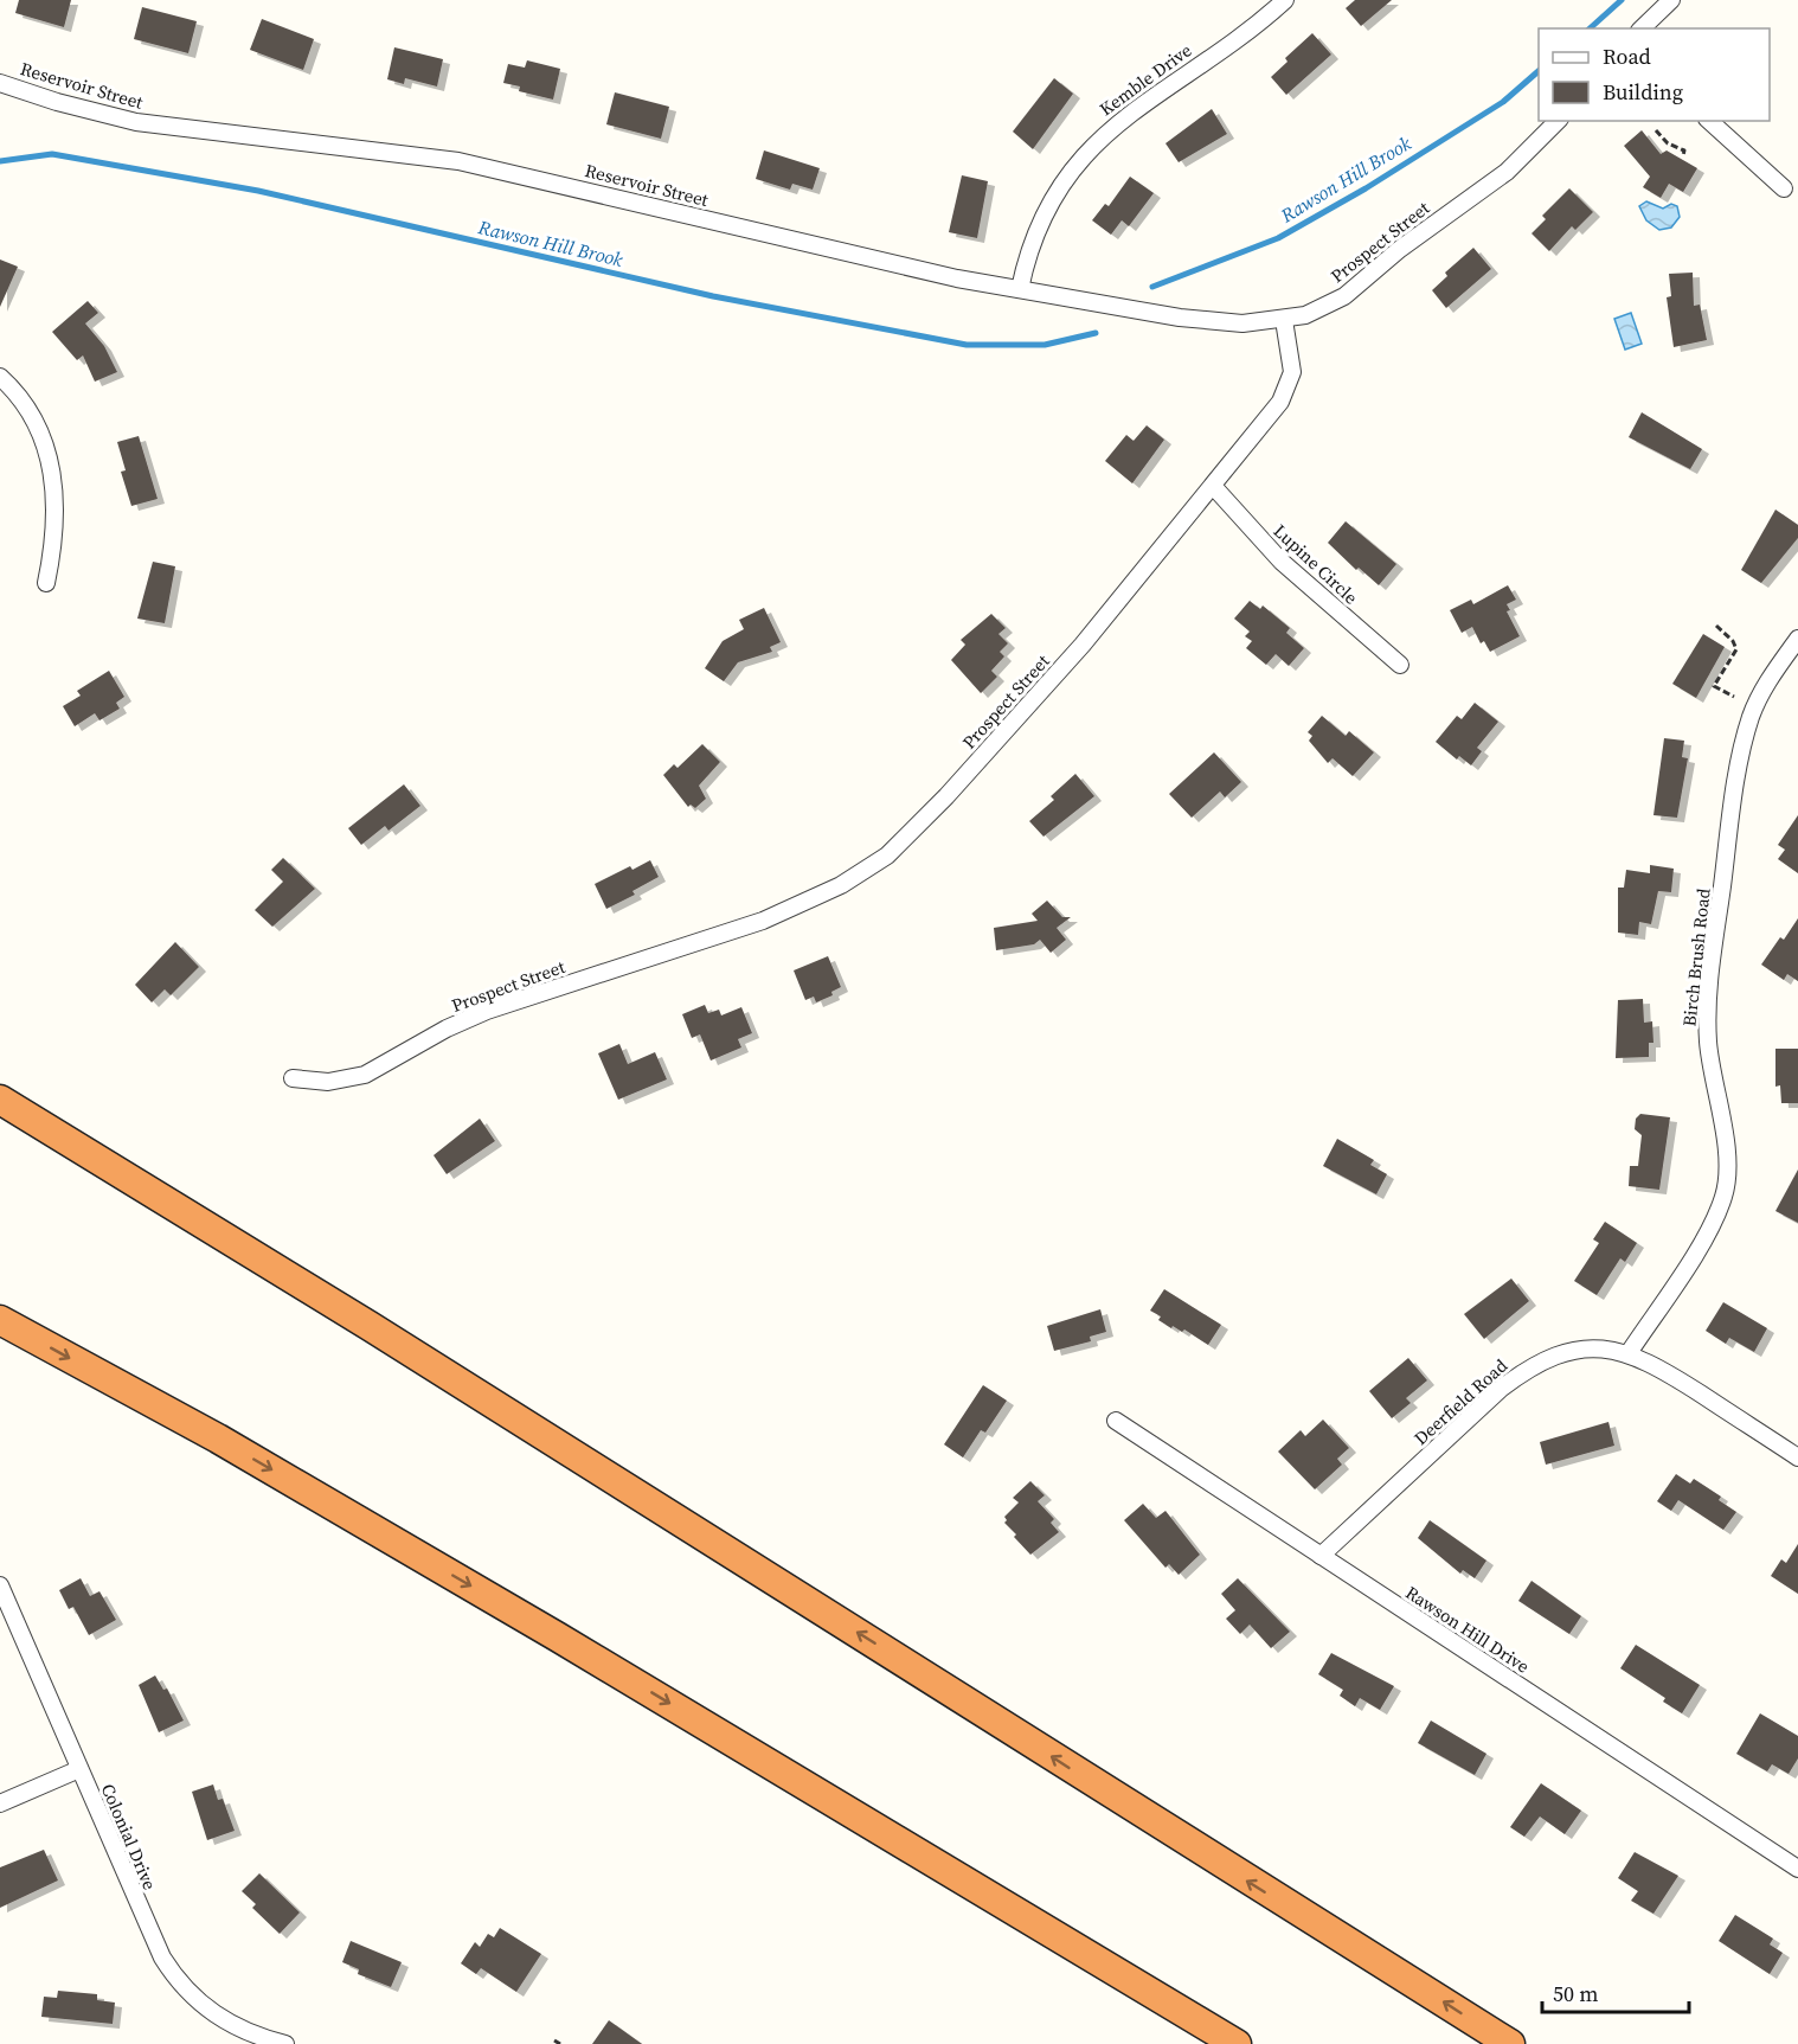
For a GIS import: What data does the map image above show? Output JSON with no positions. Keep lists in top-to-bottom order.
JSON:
{
  "streets": {
    "street": [
      "Kemble Drive",
      "Reservoir Street",
      "Prospect Street",
      "Lupine Circle",
      "Birch Brush Road",
      "Deerfield Road",
      "Rawson Hill Drive",
      "Colonial Drive"
    ]
  },
  "crossings": [
    ["Kemble Drive", "Reservoir Street"],
    ["Reservoir Street", "Prospect Street"],
    ["Prospect Street", "Lupine Circle"],
    ["Birch Brush Road", "Deerfield Road"],
    ["Deerfield Road", "Rawson Hill Drive"]
  ],
  "water": ["Rawson Hill Brook"],
  "legend": ["Road", "Building"],
  "scale_bar": "50 m"
}
